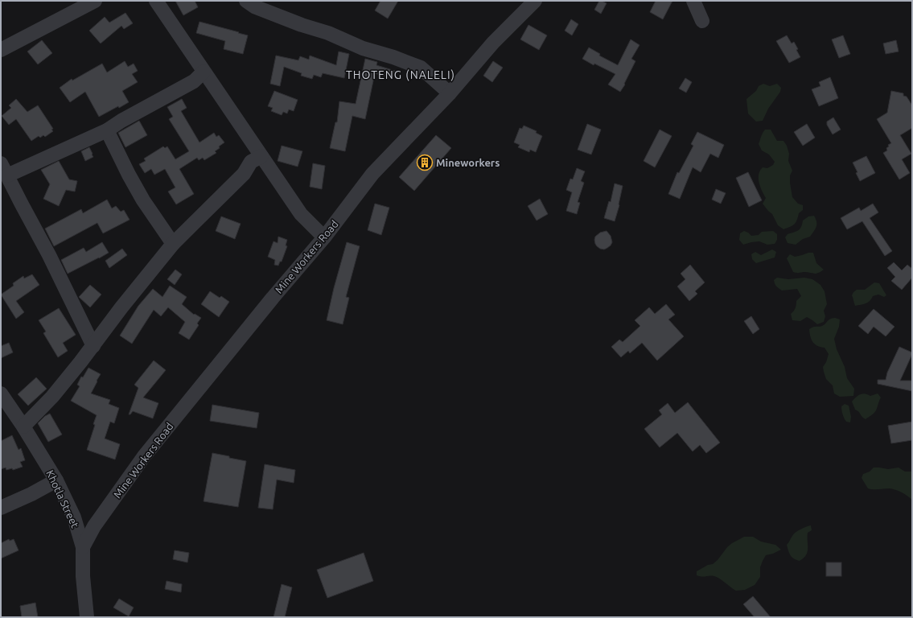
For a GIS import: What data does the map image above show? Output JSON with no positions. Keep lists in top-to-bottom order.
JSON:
{
  "streets": {
    "street": ["Mine Workers Road", "Khotla Street"]
  },
  "crossings": [
    ["Mine Workers Road", "Khotla Street"]
  ],
  "districts": ["THOTENG (NALELI)"],
  "places": {
    "building": ["Mineworkers"]
  }
}
